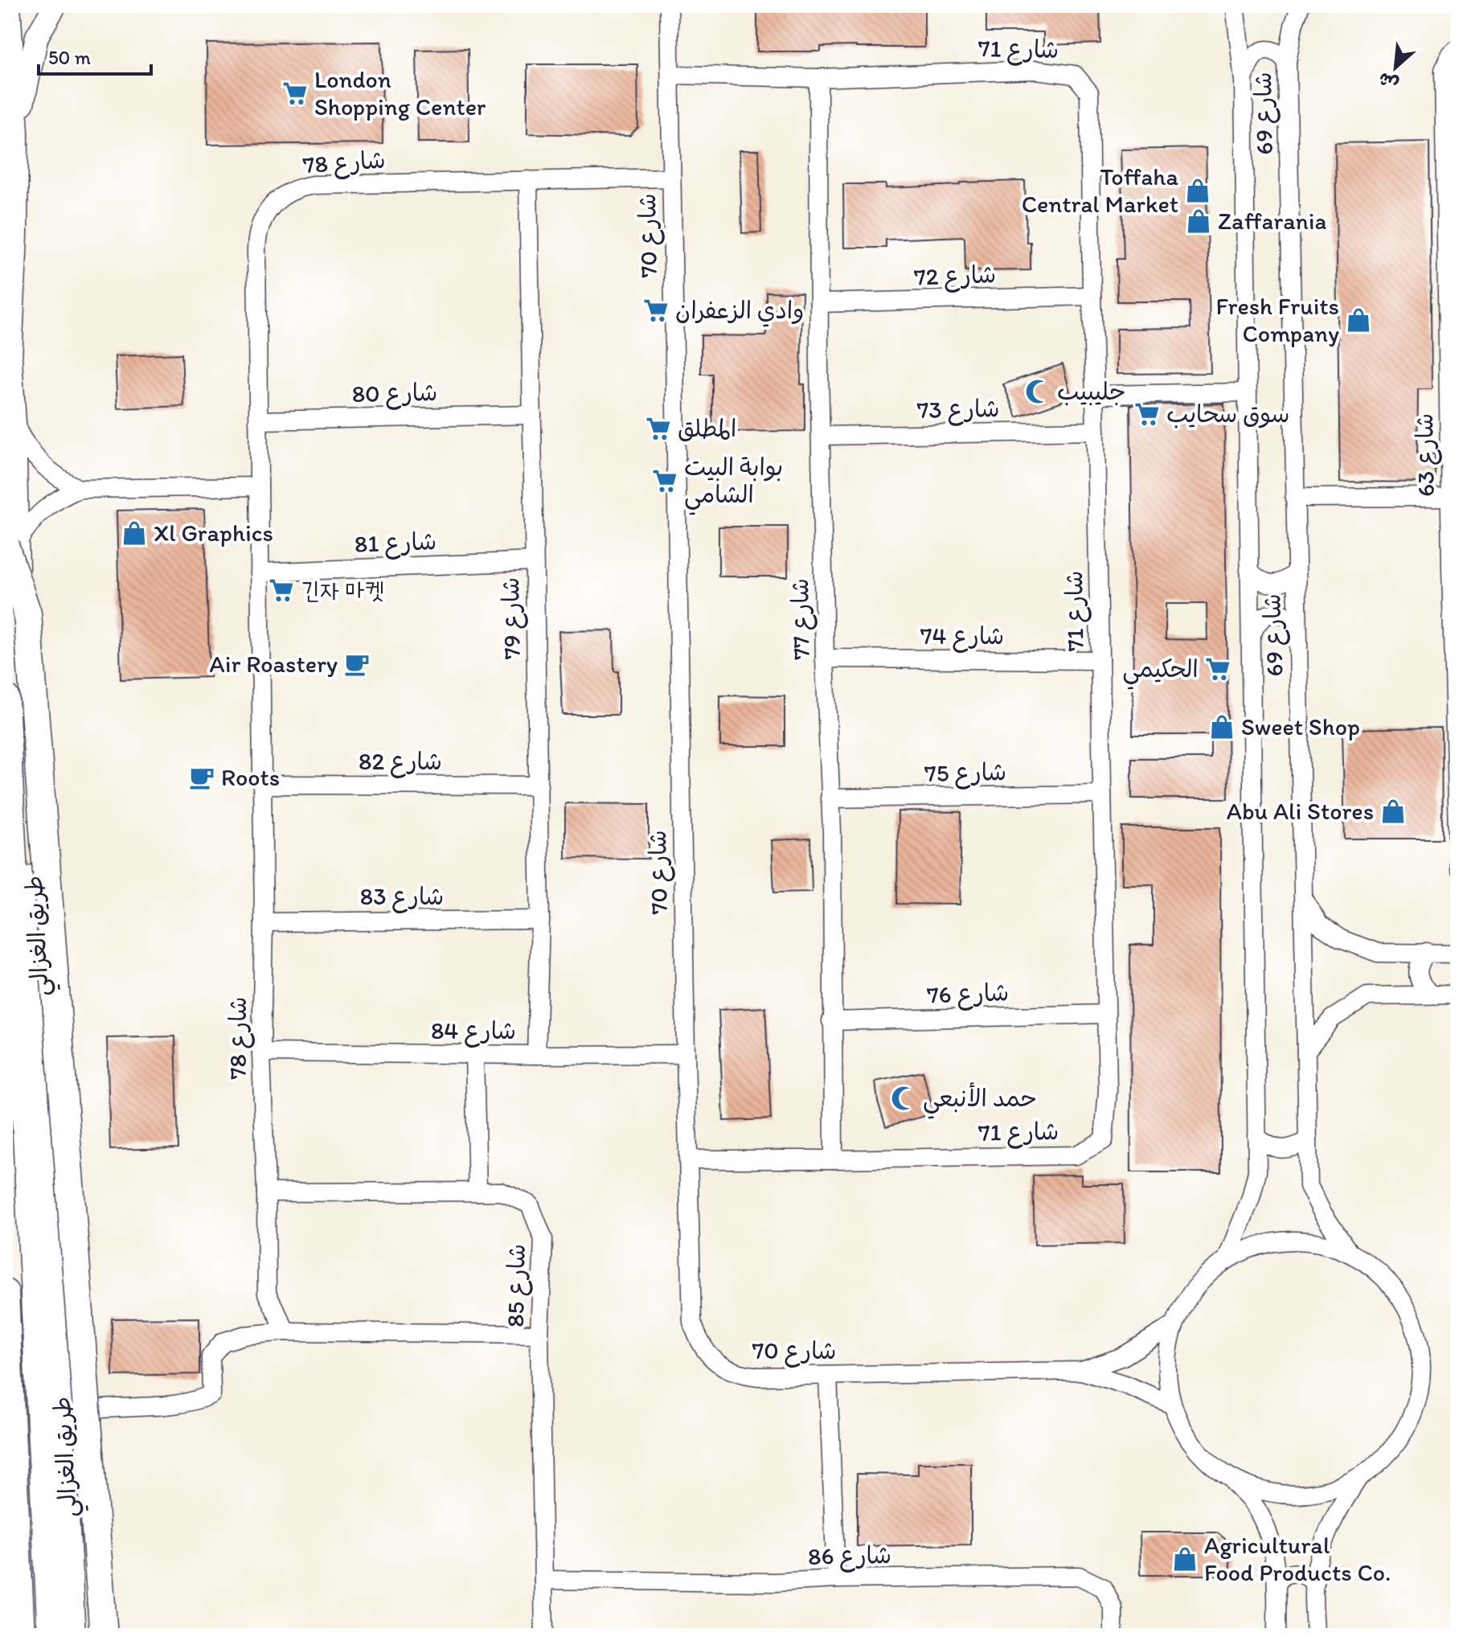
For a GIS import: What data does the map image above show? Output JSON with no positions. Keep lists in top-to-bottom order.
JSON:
{
  "streets": {
    "highway": ["طريق الغزالي"],
    "street": [
      "شارع 71",
      "شارع 69",
      "شارع 78",
      "شارع 70",
      "شارع 72",
      "شارع 80",
      "شارع 73",
      "شارع 63",
      "شارع 81",
      "شارع 79",
      "شارع 77",
      "شارع 74",
      "شارع 82",
      "شارع 75",
      "شارع 83",
      "شارع 76",
      "شارع 84",
      "شارع 85",
      "شارع 86"
    ]
  },
  "crossings": [
    ["شارع 71", "شارع 70"],
    ["شارع 71", "شارع 72"],
    ["شارع 71", "شارع 73"],
    ["شارع 71", "شارع 77"],
    ["شارع 71", "شارع 74"],
    ["شارع 71", "شارع 75"],
    ["شارع 71", "شارع 76"],
    ["شارع 78", "شارع 70"],
    ["شارع 78", "شارع 80"],
    ["شارع 78", "شارع 81"],
    ["شارع 78", "شارع 79"],
    ["شارع 78", "شارع 82"],
    ["شارع 78", "شارع 83"],
    ["شارع 78", "شارع 84"],
    ["شارع 78", "شارع 85"],
    ["شارع 70", "شارع 84"],
    ["شارع 72", "شارع 77"],
    ["شارع 80", "شارع 79"],
    ["شارع 73", "شارع 77"],
    ["شارع 81", "شارع 79"],
    ["شارع 79", "شارع 82"],
    ["شارع 79", "شارع 83"],
    ["شارع 79", "شارع 84"],
    ["شارع 77", "شارع 74"],
    ["شارع 77", "شارع 75"],
    ["شارع 77", "شارع 76"],
    ["شارع 85", "شارع 86"]
  ],
  "places": {
    "supermarket": [
      "London Shopping Center",
      "وادي الزعفران",
      "سوق سحايب",
      "المطلق",
      "بوابة البيت الشامي",
      "긴자 마켓",
      "الحكيمي"
    ],
    "shop": [
      "Toffaha Central Market",
      "Zaffarania",
      "Fresh Fruits Company",
      "Xl Graphics",
      "Sweet Shop",
      "Abu Ali Stores",
      "Agricultural Food Products Co."
    ],
    "mosque": ["جليبيب", "حمد الأنبعي"],
    "cafe": ["Air Roastery", "Roots"]
  },
  "scale_bar": "50 m",
  "north": "bottom left"
}
